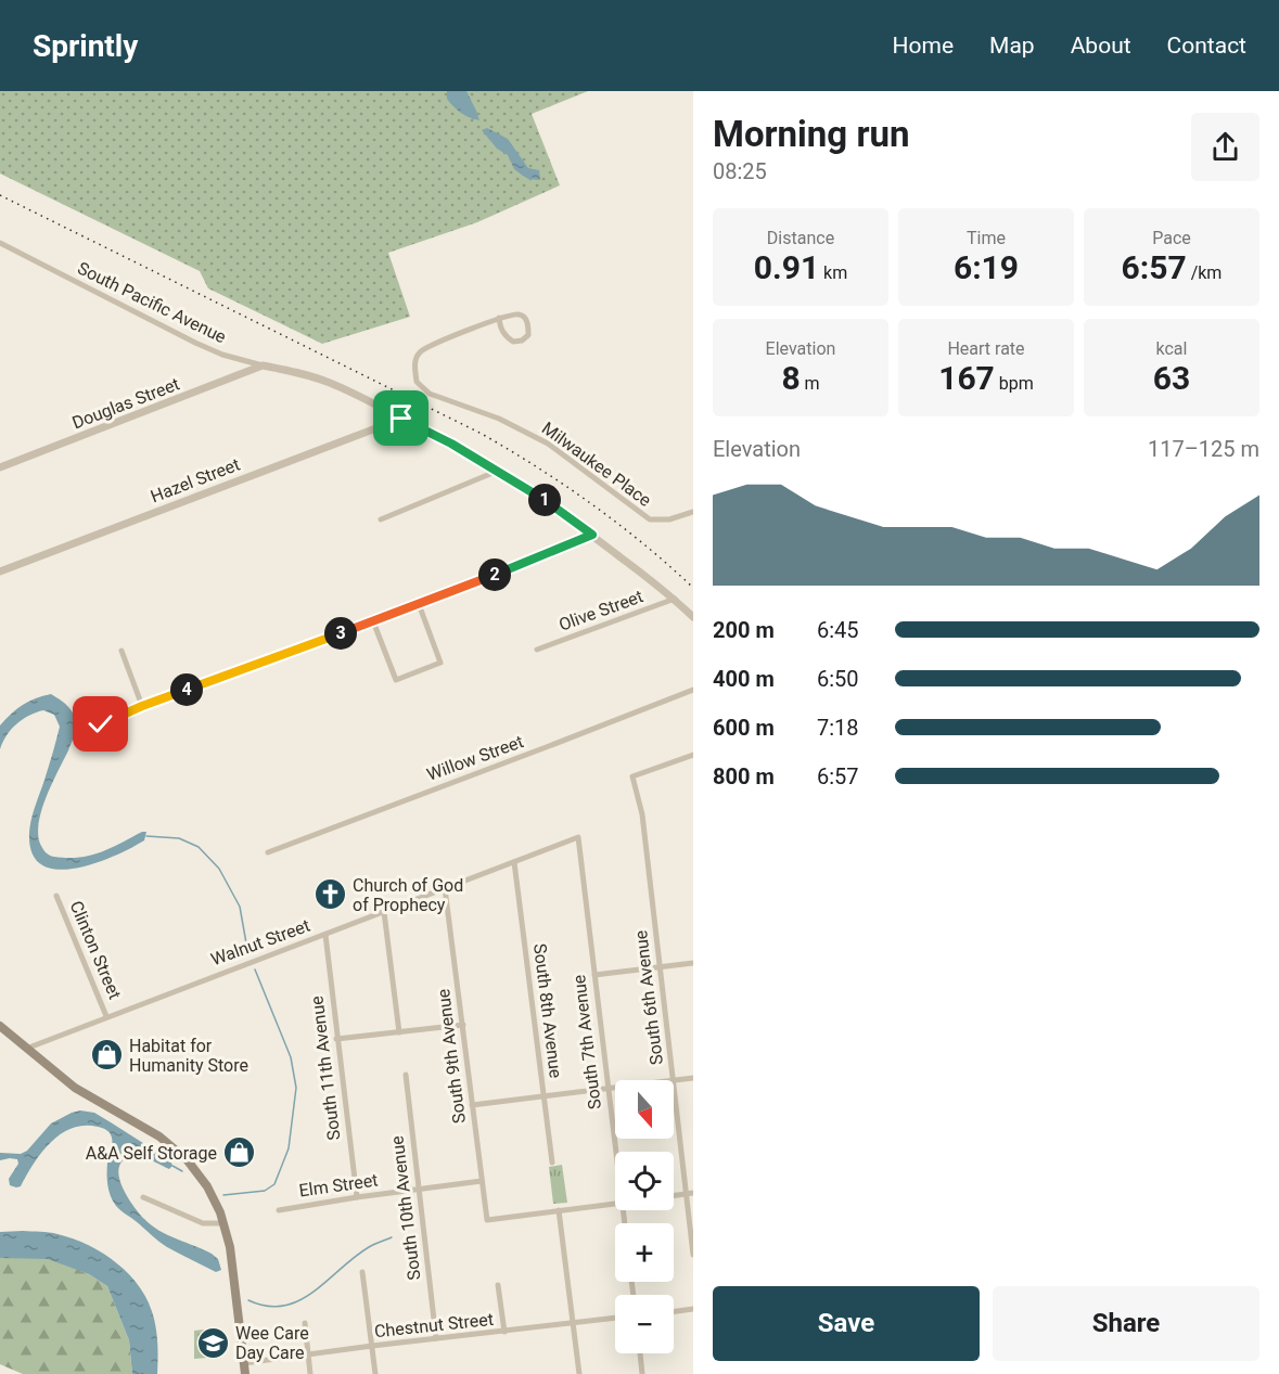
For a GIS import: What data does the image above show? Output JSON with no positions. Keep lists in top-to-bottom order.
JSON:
{
  "streets": {
    "street": [
      "South Pacific Avenue",
      "Douglas Street",
      "Milwaukee Place",
      "Hazel Street",
      "Olive Street",
      "Willow Street",
      "Walnut Street",
      "Clinton Street",
      "South 6th Avenue",
      "South 8th Avenue",
      "South 7th Avenue",
      "South 9th Avenue",
      "South 11th Avenue",
      "Elm Street",
      "South 10th Avenue",
      "Chestnut Street"
    ]
  },
  "crossings": [
    ["South Pacific Avenue", "Douglas Street"],
    ["South Pacific Avenue", "Hazel Street"],
    ["South Pacific Avenue", "Olive Street"],
    ["Walnut Street", "Clinton Street"],
    ["Walnut Street", "South 8th Avenue"],
    ["Walnut Street", "South 7th Avenue"],
    ["Walnut Street", "South 9th Avenue"],
    ["Walnut Street", "South 11th Avenue"],
    ["South 9th Avenue", "Elm Street"],
    ["South 11th Avenue", "Elm Street"],
    ["Elm Street", "South 10th Avenue"],
    ["South 10th Avenue", "Chestnut Street"]
  ],
  "places": {
    "church": ["Church of God of Prophecy"],
    "shop": ["Habitat for Humanity Store", "A&A Self Storage"],
    "school or university": ["Wee Care Day Care"]
  },
  "north": "bottom",
  "page": {
    "header": "Sprintly",
    "nav": [
      "Home",
      "Map",
      "About",
      "Contact"
    ],
    "heading": ["Morning run", "08:25"],
    "stats": [
      ["Distance", "0.91 km"],
      ["Time", "6:19"],
      ["Pace", "6:57 /km"],
      ["Elevation", "8 m"],
      ["Heart rate", "167 bpm"],
      ["kcal", "63"]
    ],
    "chart": ["Elevation", "117–125 m"],
    "pins": [
      "1",
      "2",
      "3",
      "4"
    ],
    "list": [
      {
        "name": "200 m",
        "note": "6:45"
      },
      {
        "name": "400 m",
        "note": "6:50"
      },
      {
        "name": "600 m",
        "note": "7:18"
      },
      {
        "name": "800 m",
        "note": "6:57"
      }
    ],
    "map_buttons": ["+", "−"],
    "buttons": ["Save", "Share"]
  }
}
